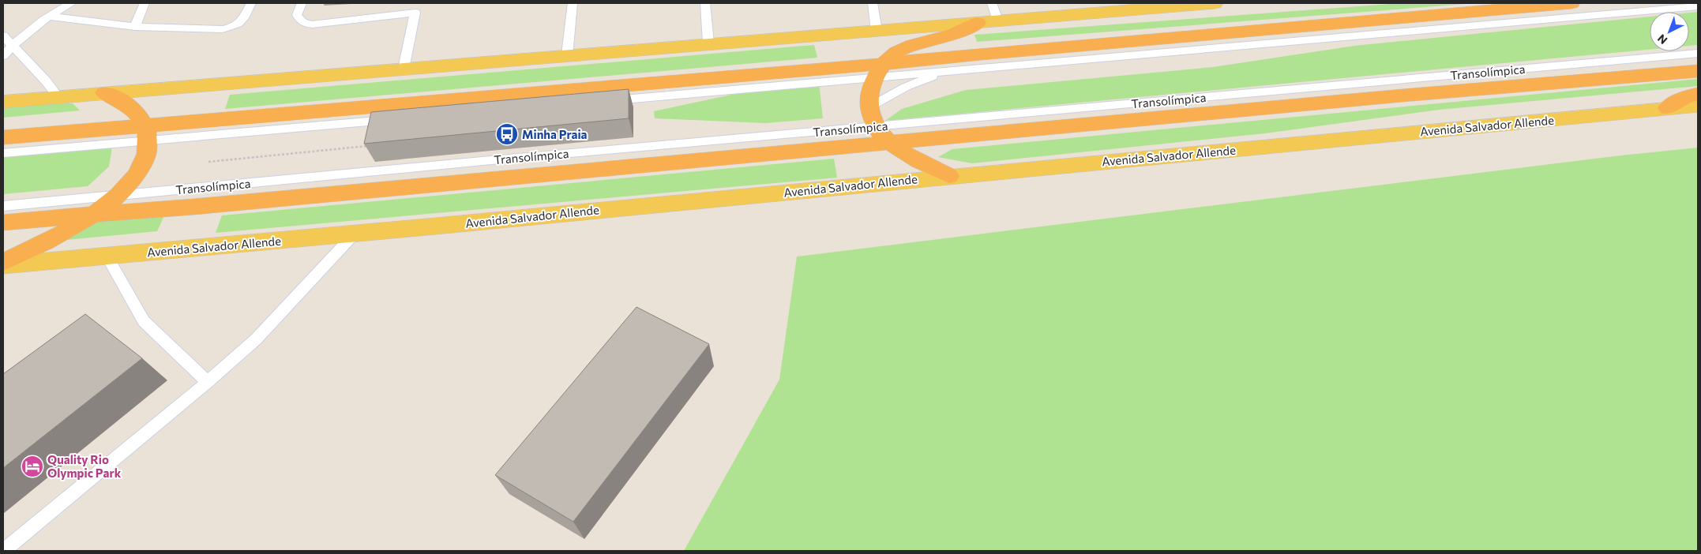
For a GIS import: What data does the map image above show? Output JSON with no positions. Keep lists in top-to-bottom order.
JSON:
{
  "streets": {
    "main road": ["Avenida Salvador Allende"],
    "lane": ["Transolímpica"]
  },
  "places": {
    "bus stop": ["Minha Praia"],
    "hotel": ["Quality Rio Olympic Park"]
  },
  "north": "bottom left"
}
